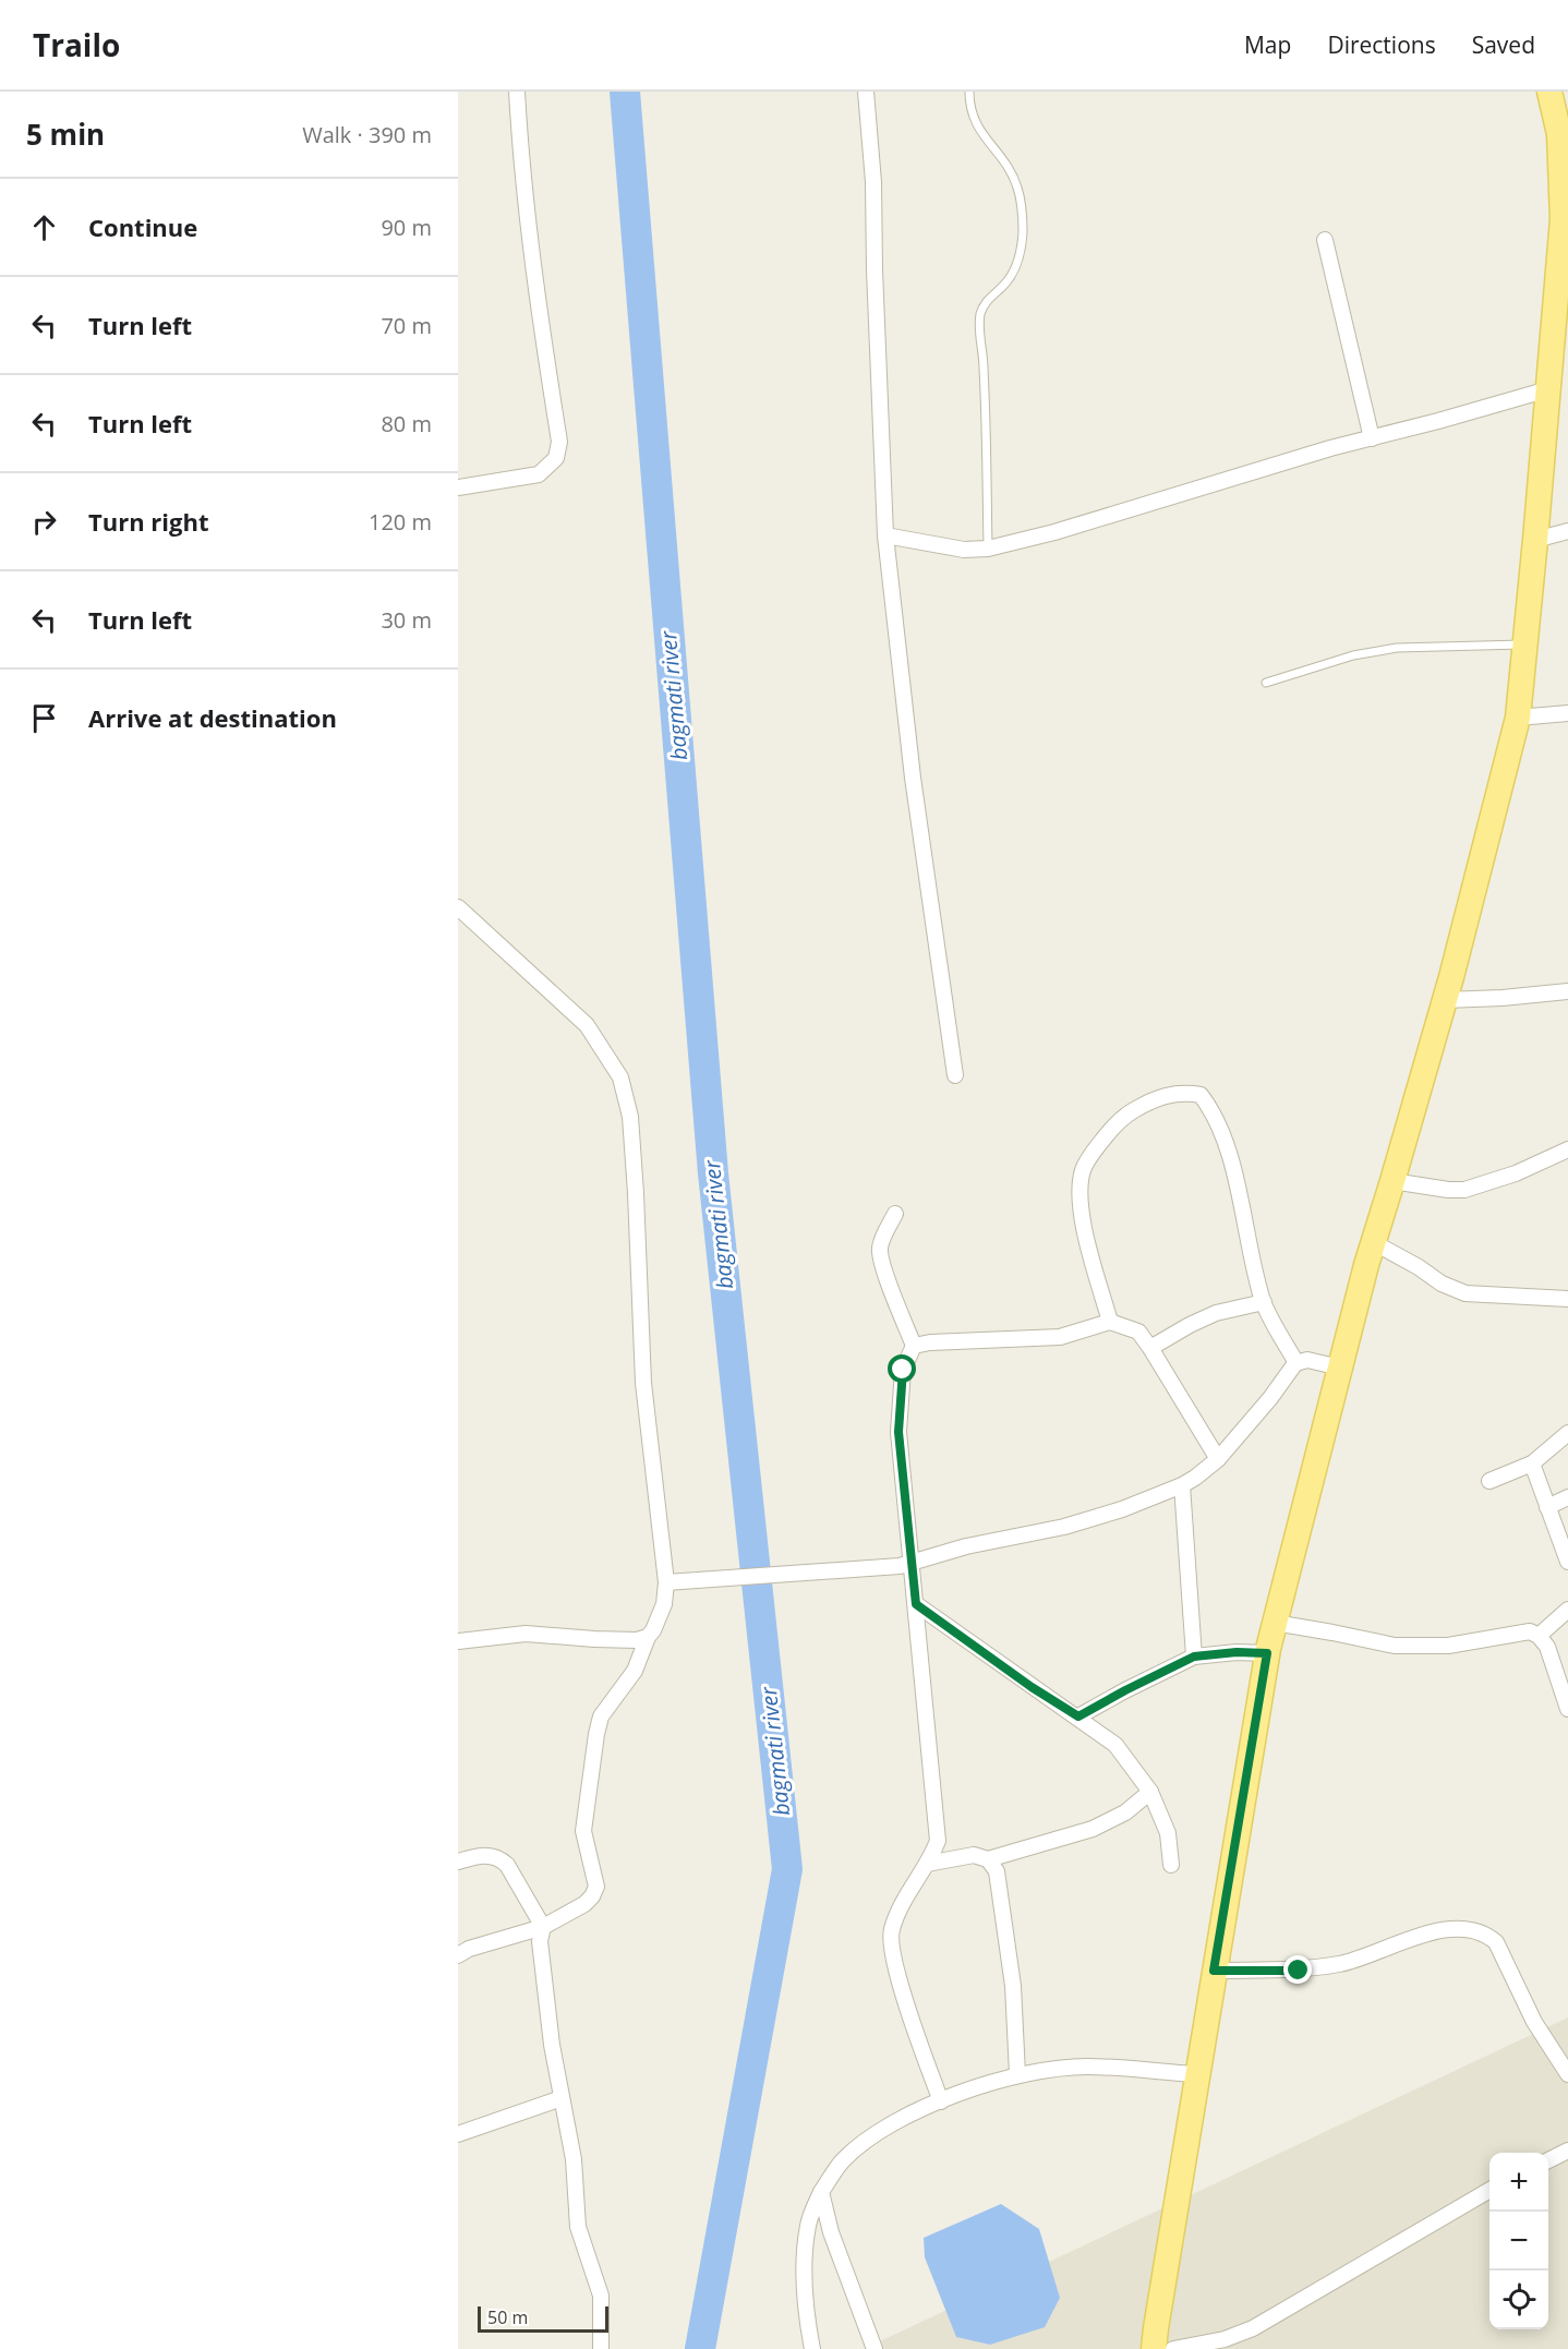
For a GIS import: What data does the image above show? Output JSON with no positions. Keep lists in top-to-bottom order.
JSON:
{
  "water": ["bagmati river"],
  "scale_bar": "50 m",
  "page": {
    "header": "Trailo",
    "nav": ["Map", "Directions", "Saved"],
    "heading": ["5 min", "Walk · 390 m"],
    "list": [
      ["Continue", "90 m"],
      ["Turn left", "70 m"],
      ["Turn left", "80 m"],
      ["Turn right", "120 m"],
      ["Turn left", "30 m"],
      "Arrive at destination"
    ],
    "map_buttons": ["+", "−"],
    "scale": "50 m"
  }
}
